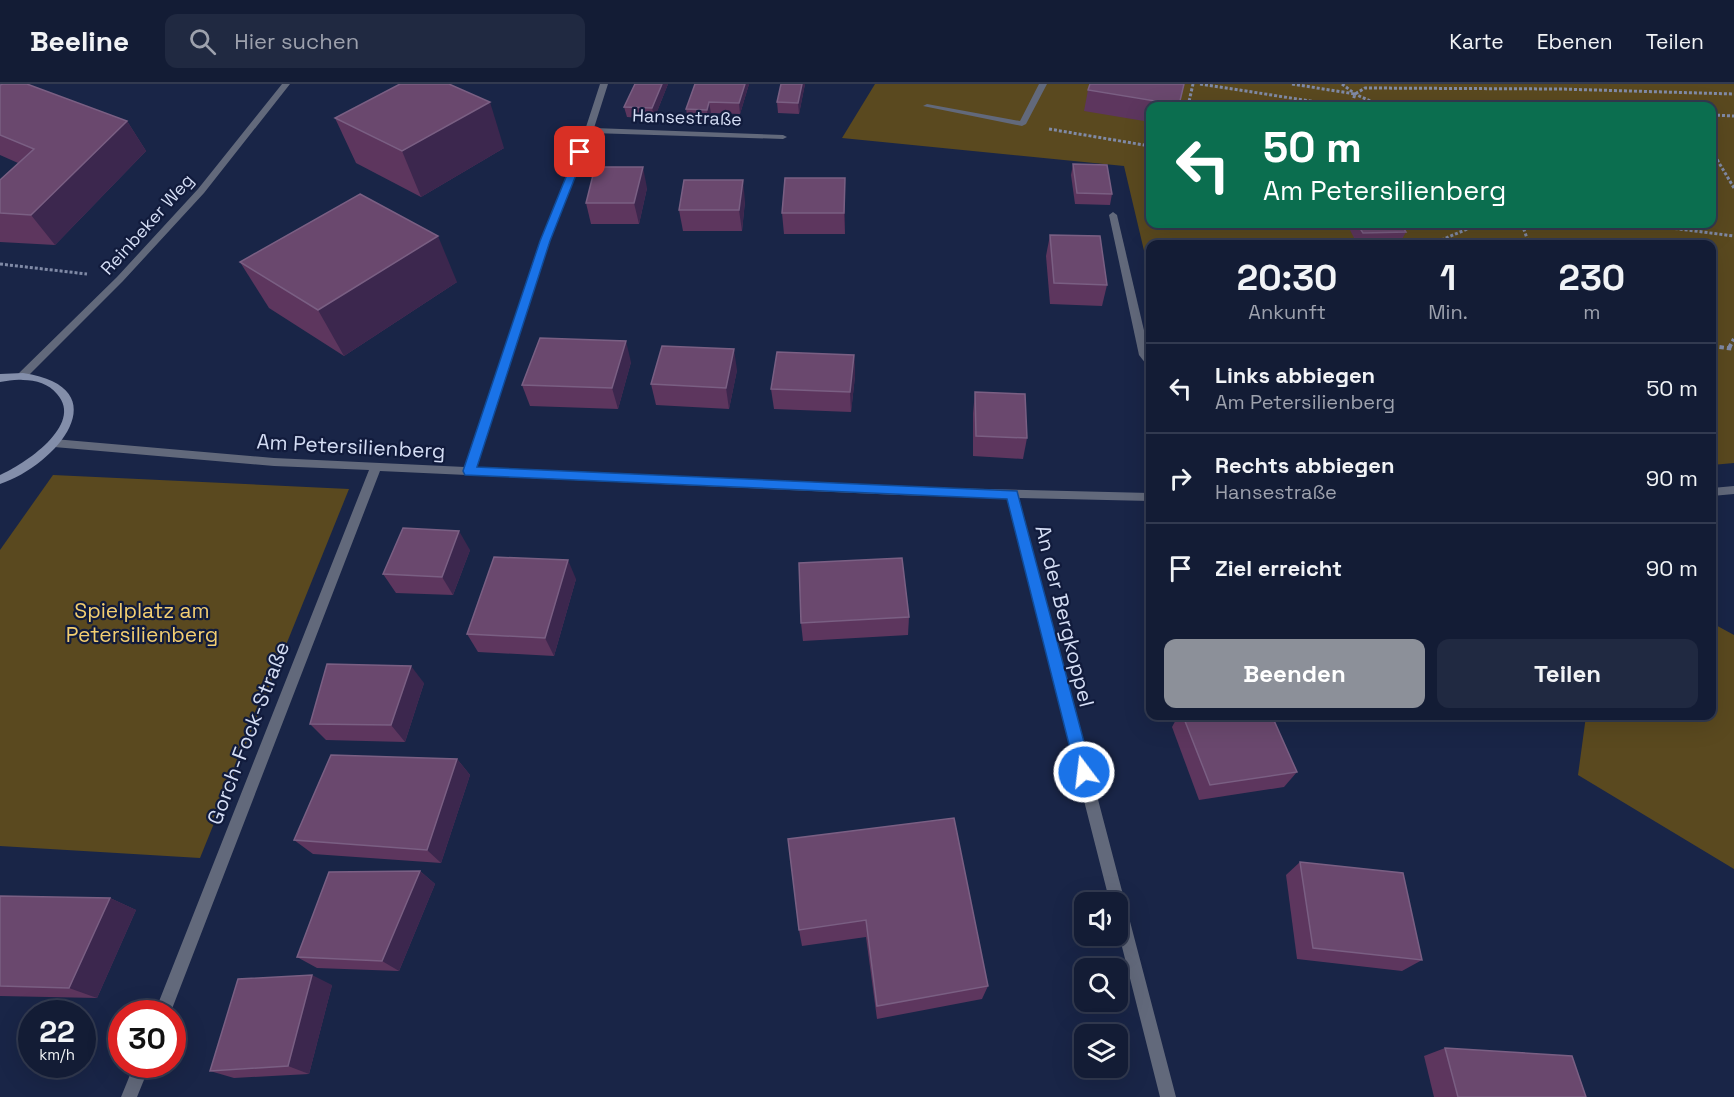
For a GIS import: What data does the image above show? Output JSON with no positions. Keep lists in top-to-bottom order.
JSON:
{
  "streets": {
    "street": [
      "Hansestraße",
      "Reinbeker Weg",
      "Am Petersilienberg",
      "An der Bergkoppel",
      "Gorch-Fock-Straße"
    ]
  },
  "crossings": [
    ["Am Petersilienberg", "An der Bergkoppel"],
    ["Am Petersilienberg", "Gorch-Fock-Straße"]
  ],
  "parks": ["Spielplatz am Petersilienberg"],
  "page": {
    "header": "Beeline",
    "search": "Hier suchen",
    "nav": ["Karte", "Ebenen", "Teilen"],
    "turn": ["50 m", "Am Petersilienberg"],
    "eta": [
      "20:30",
      "Ankunft",
      "1",
      "Min.",
      "230",
      "m"
    ],
    "list": [
      {
        "name": "Links abbiegen",
        "note": "Am Petersilienberg",
        "value": "50 m"
      },
      {
        "name": "Rechts abbiegen",
        "note": "Hansestraße",
        "value": "90 m"
      },
      {
        "name": "Ziel erreicht",
        "value": "90 m"
      }
    ],
    "buttons": ["Beenden", "Teilen"],
    "speed": "22 km/h",
    "limit": "30"
  }
}
